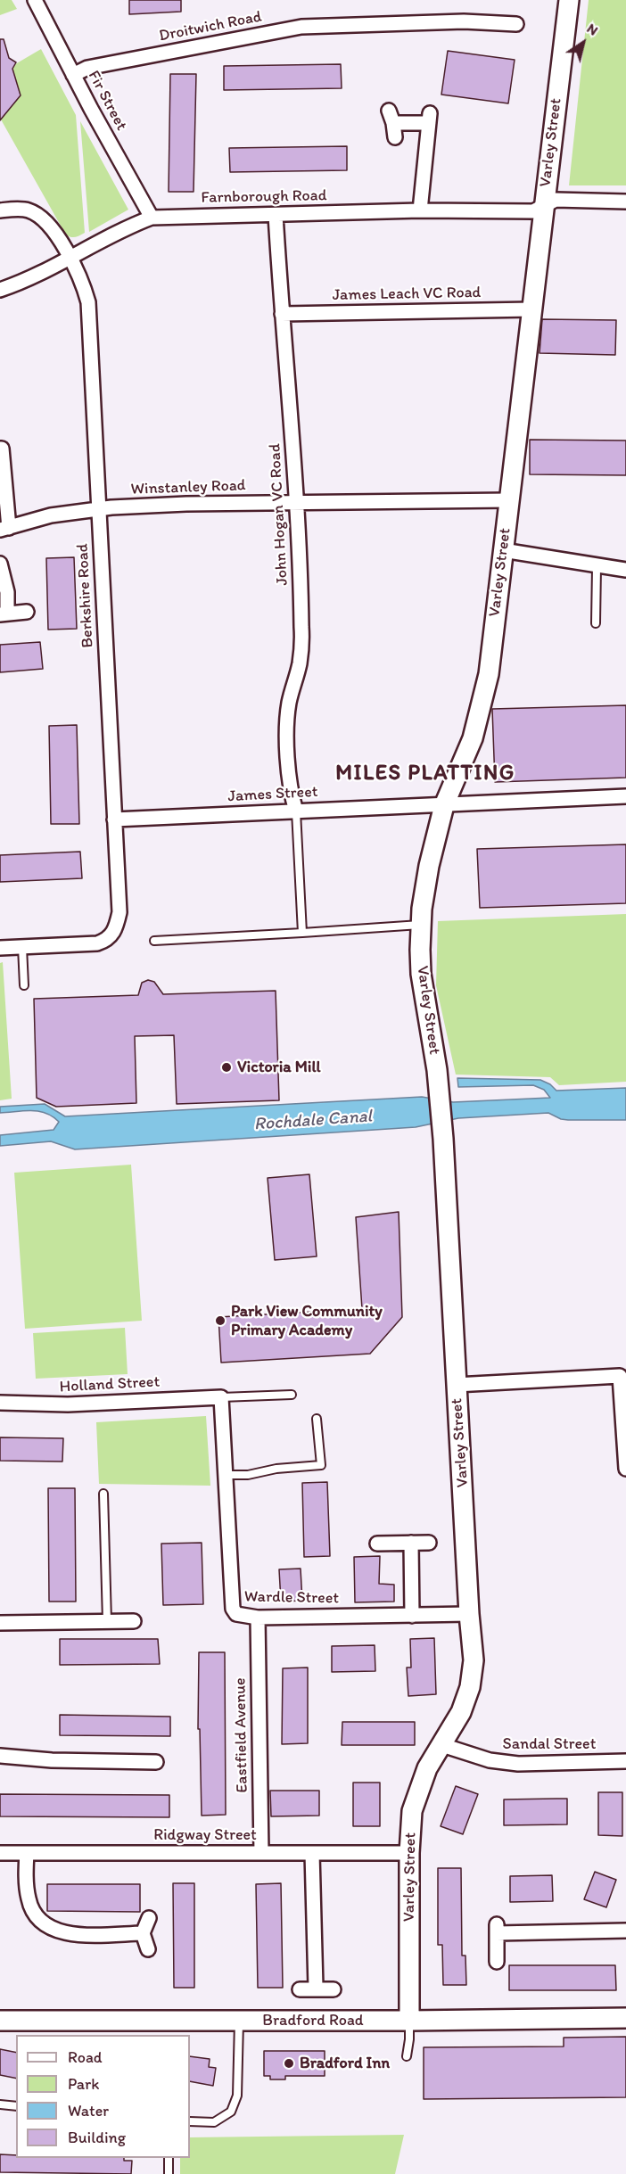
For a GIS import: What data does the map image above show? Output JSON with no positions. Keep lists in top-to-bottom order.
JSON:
{
  "streets": {
    "street": [
      "Droitwich Road",
      "Fir Street",
      "Varley Street",
      "Farnborough Road",
      "James Leach VC Road",
      "Winstanley Road",
      "John Hogan VC Road",
      "Berkshire Road",
      "James Street",
      "Holland Street",
      "Wardle Street",
      "Eastfield Avenue",
      "Sandal Street",
      "Ridgway Street",
      "Bradford Road"
    ]
  },
  "crossings": [
    ["Droitwich Road", "Fir Street"],
    ["Fir Street", "Farnborough Road"],
    ["Varley Street", "Farnborough Road"],
    ["Varley Street", "James Leach VC Road"],
    ["Varley Street", "Winstanley Road"],
    ["Varley Street", "James Street"],
    ["Varley Street", "Wardle Street"],
    ["Varley Street", "Sandal Street"],
    ["Varley Street", "Ridgway Street"],
    ["Varley Street", "Bradford Road"],
    ["Farnborough Road", "John Hogan VC Road"],
    ["Farnborough Road", "Berkshire Road"],
    ["James Leach VC Road", "John Hogan VC Road"],
    ["Winstanley Road", "John Hogan VC Road"],
    ["Winstanley Road", "Berkshire Road"],
    ["John Hogan VC Road", "James Street"],
    ["Berkshire Road", "James Street"],
    ["Holland Street", "Wardle Street"],
    ["Wardle Street", "Eastfield Avenue"],
    ["Eastfield Avenue", "Ridgway Street"]
  ],
  "districts": ["MILES PLATTING"],
  "water": ["Rochdale Canal"],
  "places": ["Victoria Mill", "Park View Community Primary Academy", "Bradford Inn"],
  "legend": [
    "Road",
    "Park",
    "Water",
    "Building"
  ],
  "north": "top right"
}
